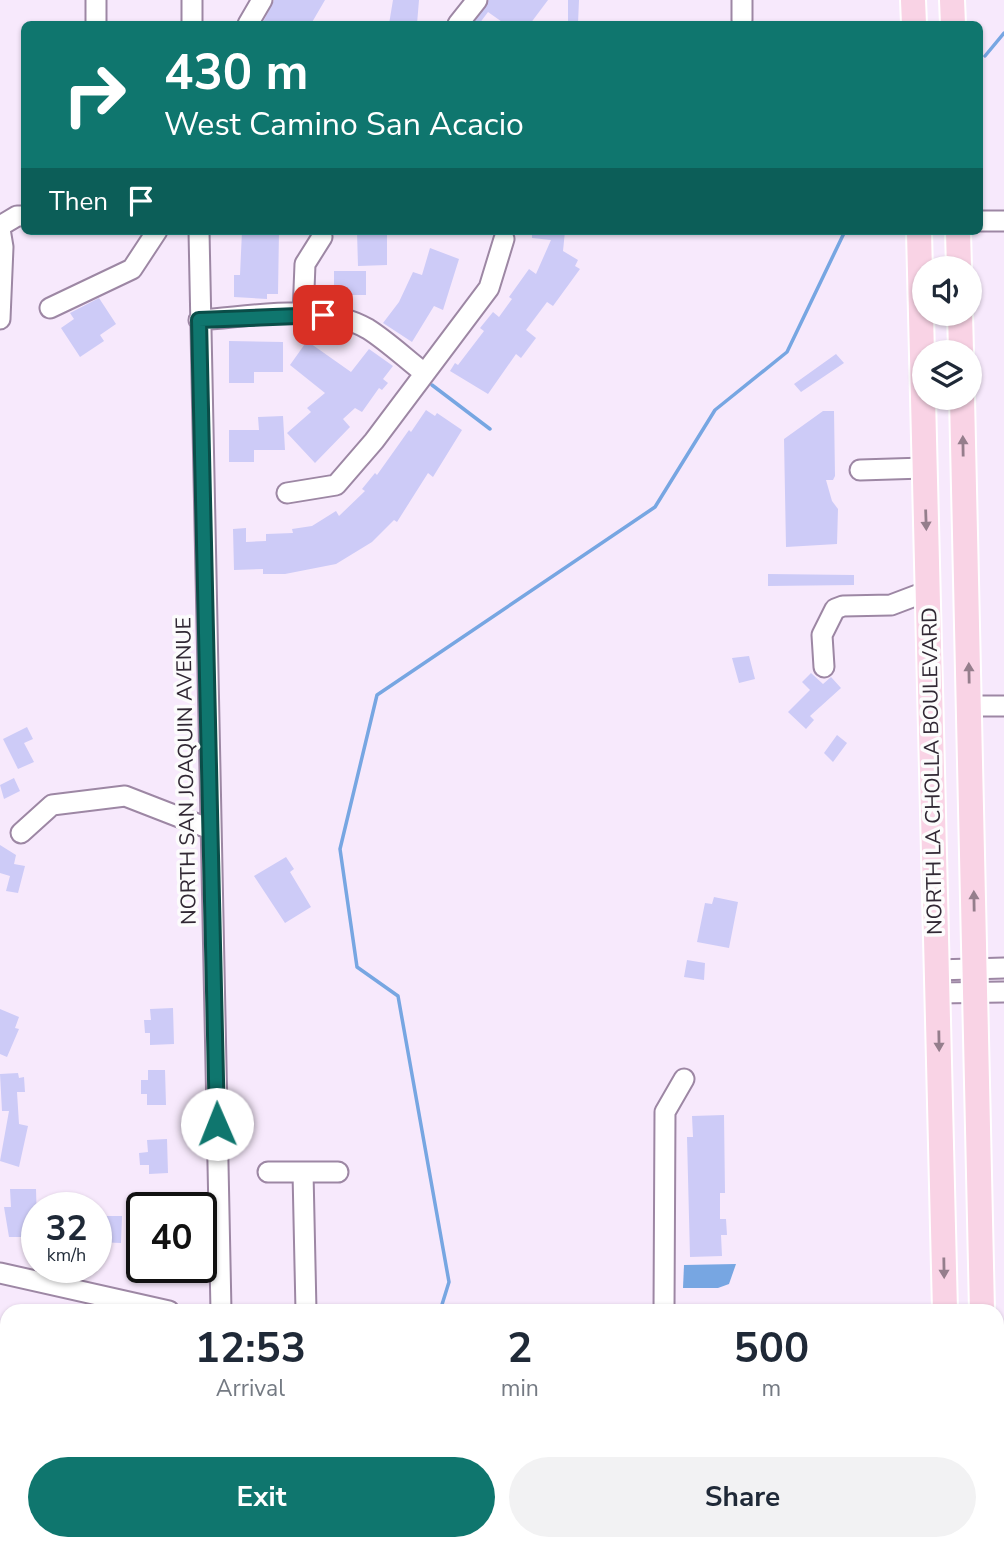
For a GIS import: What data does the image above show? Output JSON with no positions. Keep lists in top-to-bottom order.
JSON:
{
  "streets": {
    "main road": ["NORTH LA CHOLLA BOULEVARD"],
    "street": ["NORTH SAN JOAQUIN AVENUE"]
  },
  "page": {
    "turn": ["430 m", "West Camino San Acacio"],
    "then": "Then",
    "speed": "32 km/h",
    "limit": "40",
    "eta": [
      "12:53",
      "Arrival",
      "2",
      "min",
      "500",
      "m"
    ],
    "buttons": ["Exit", "Share"]
  }
}
